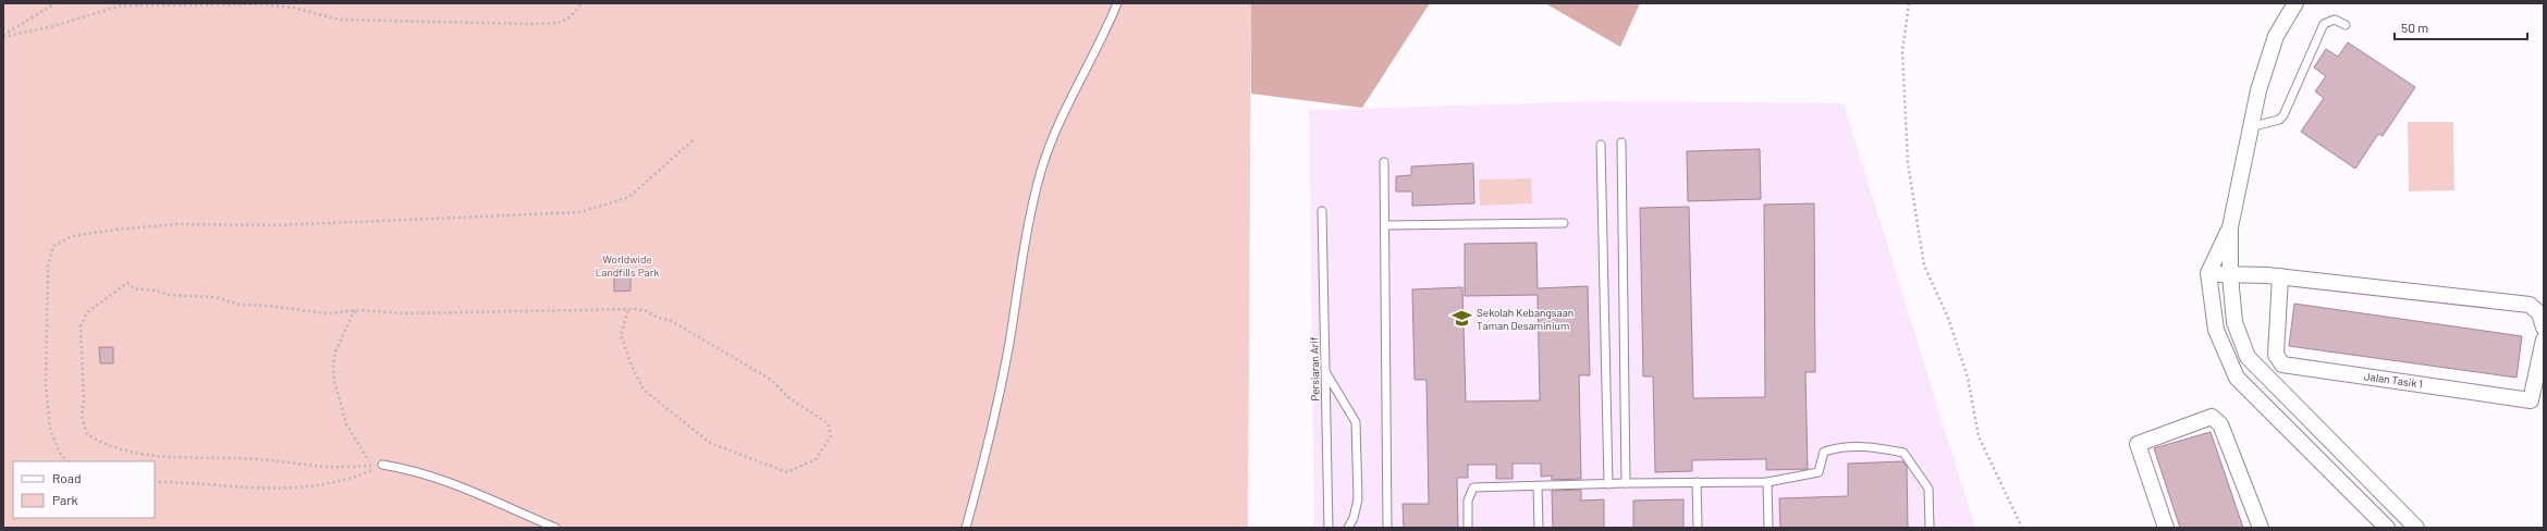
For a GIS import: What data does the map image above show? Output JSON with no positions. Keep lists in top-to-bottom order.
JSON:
{
  "streets": {
    "street": ["Jalan Tasik 1"],
    "lane": ["Persiaran Arif"]
  },
  "parks": ["Worldwide Landfills Park"],
  "places": {
    "school or university": ["Sekolah Kebangsaan Taman Desaminium"]
  },
  "legend": ["Road", "Park"],
  "scale_bar": "50 m"
}
